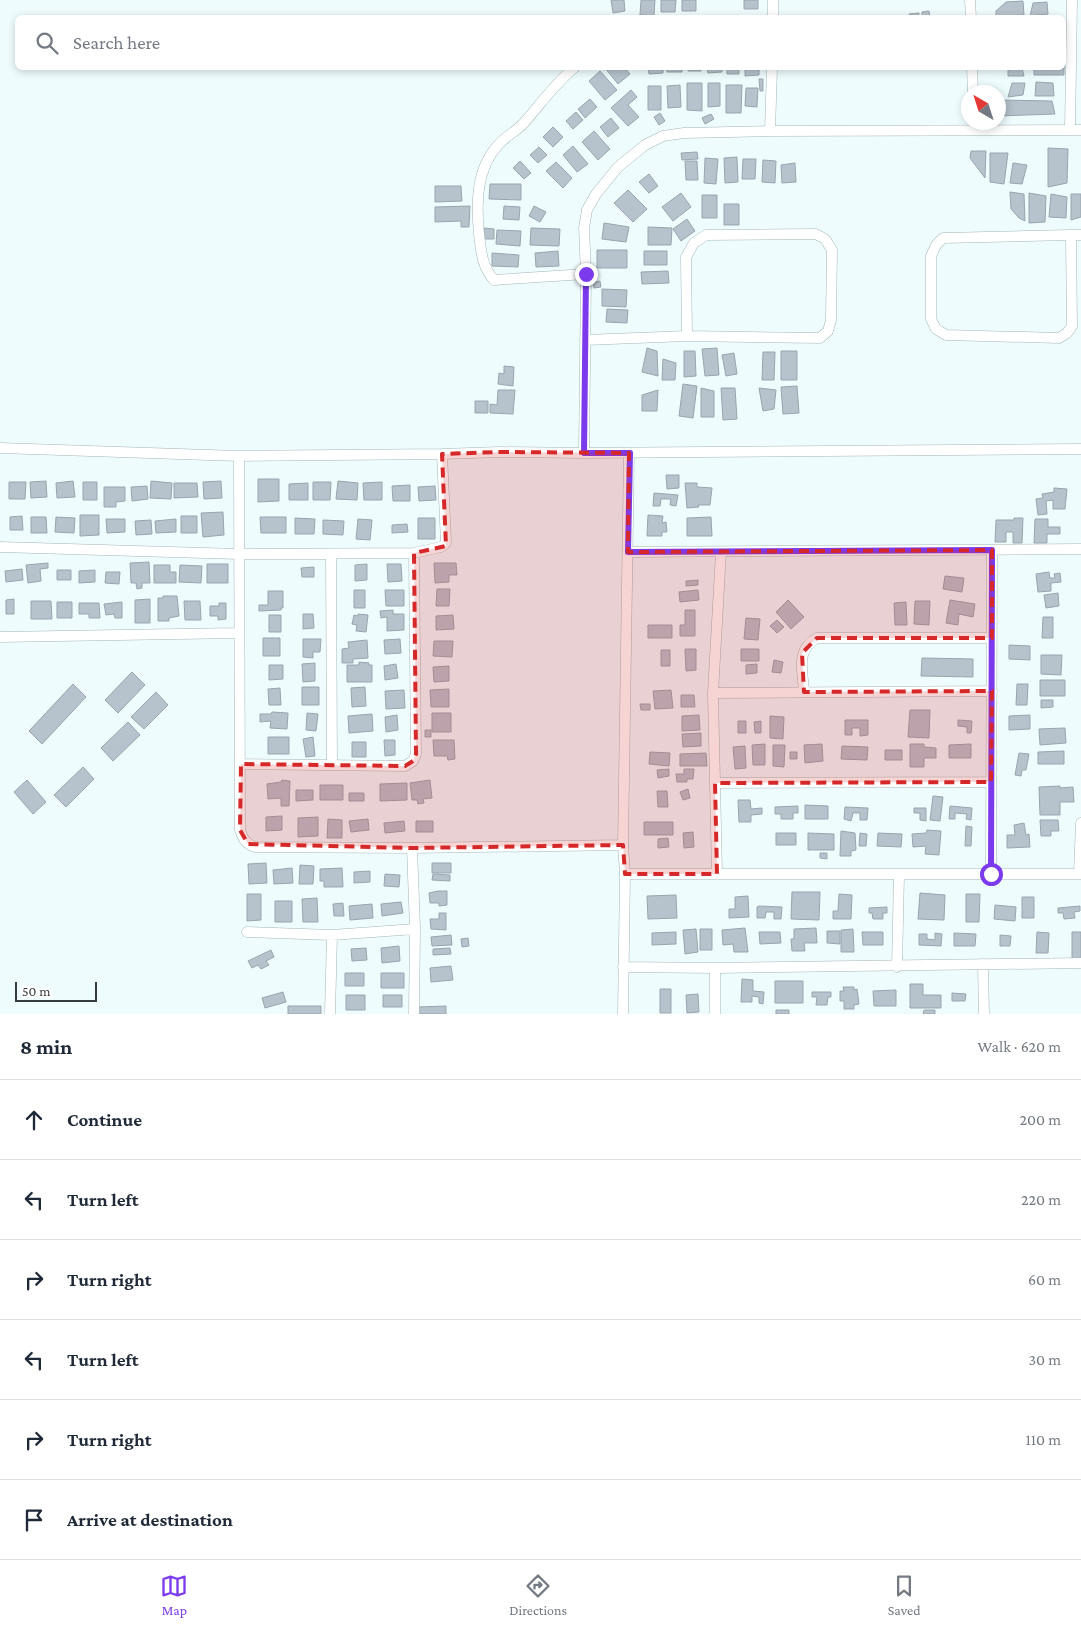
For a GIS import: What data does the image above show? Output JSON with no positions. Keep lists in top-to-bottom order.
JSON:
{
  "scale_bar": "50 m",
  "north": "top left",
  "page": {
    "search": "Search here",
    "scale": "50 m",
    "heading": ["8 min", "Walk · 620 m"],
    "list": [
      ["Continue", "200 m"],
      ["Turn left", "220 m"],
      ["Turn right", "60 m"],
      ["Turn left", "30 m"],
      ["Turn right", "110 m"],
      "Arrive at destination"
    ],
    "nav": ["Map", "Directions", "Saved"]
  }
}
